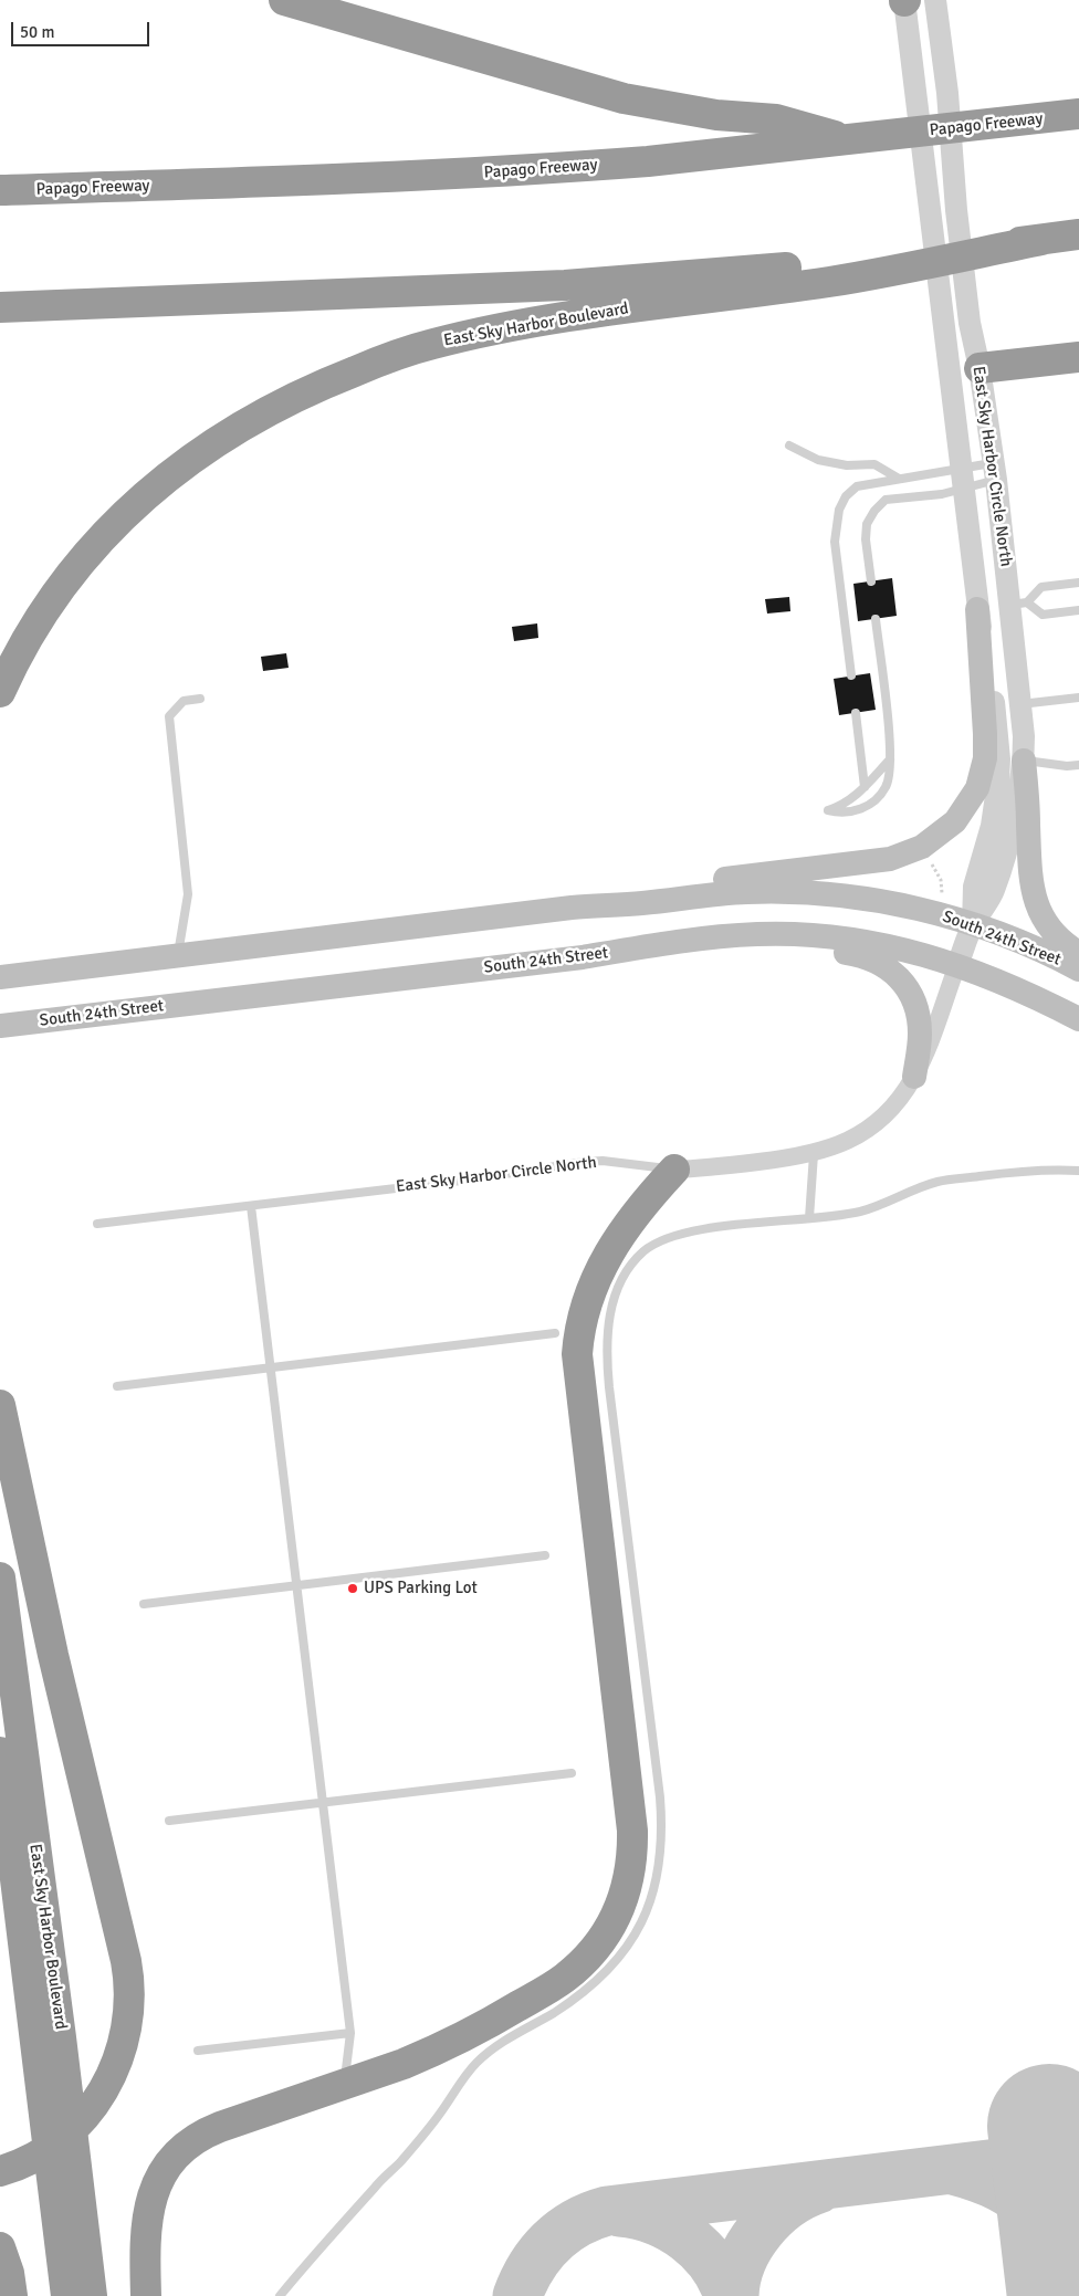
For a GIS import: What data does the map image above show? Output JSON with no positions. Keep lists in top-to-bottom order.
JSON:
{
  "streets": {
    "highway": ["Papago Freeway", "East Sky Harbor Boulevard"],
    "main road": ["South 24th Street"],
    "street": ["East Sky Harbor Circle North"]
  },
  "crossings": [
    ["East Sky Harbor Circle North", "South 24th Street"]
  ],
  "places": ["UPS Parking Lot"],
  "scale_bar": "50 m"
}
